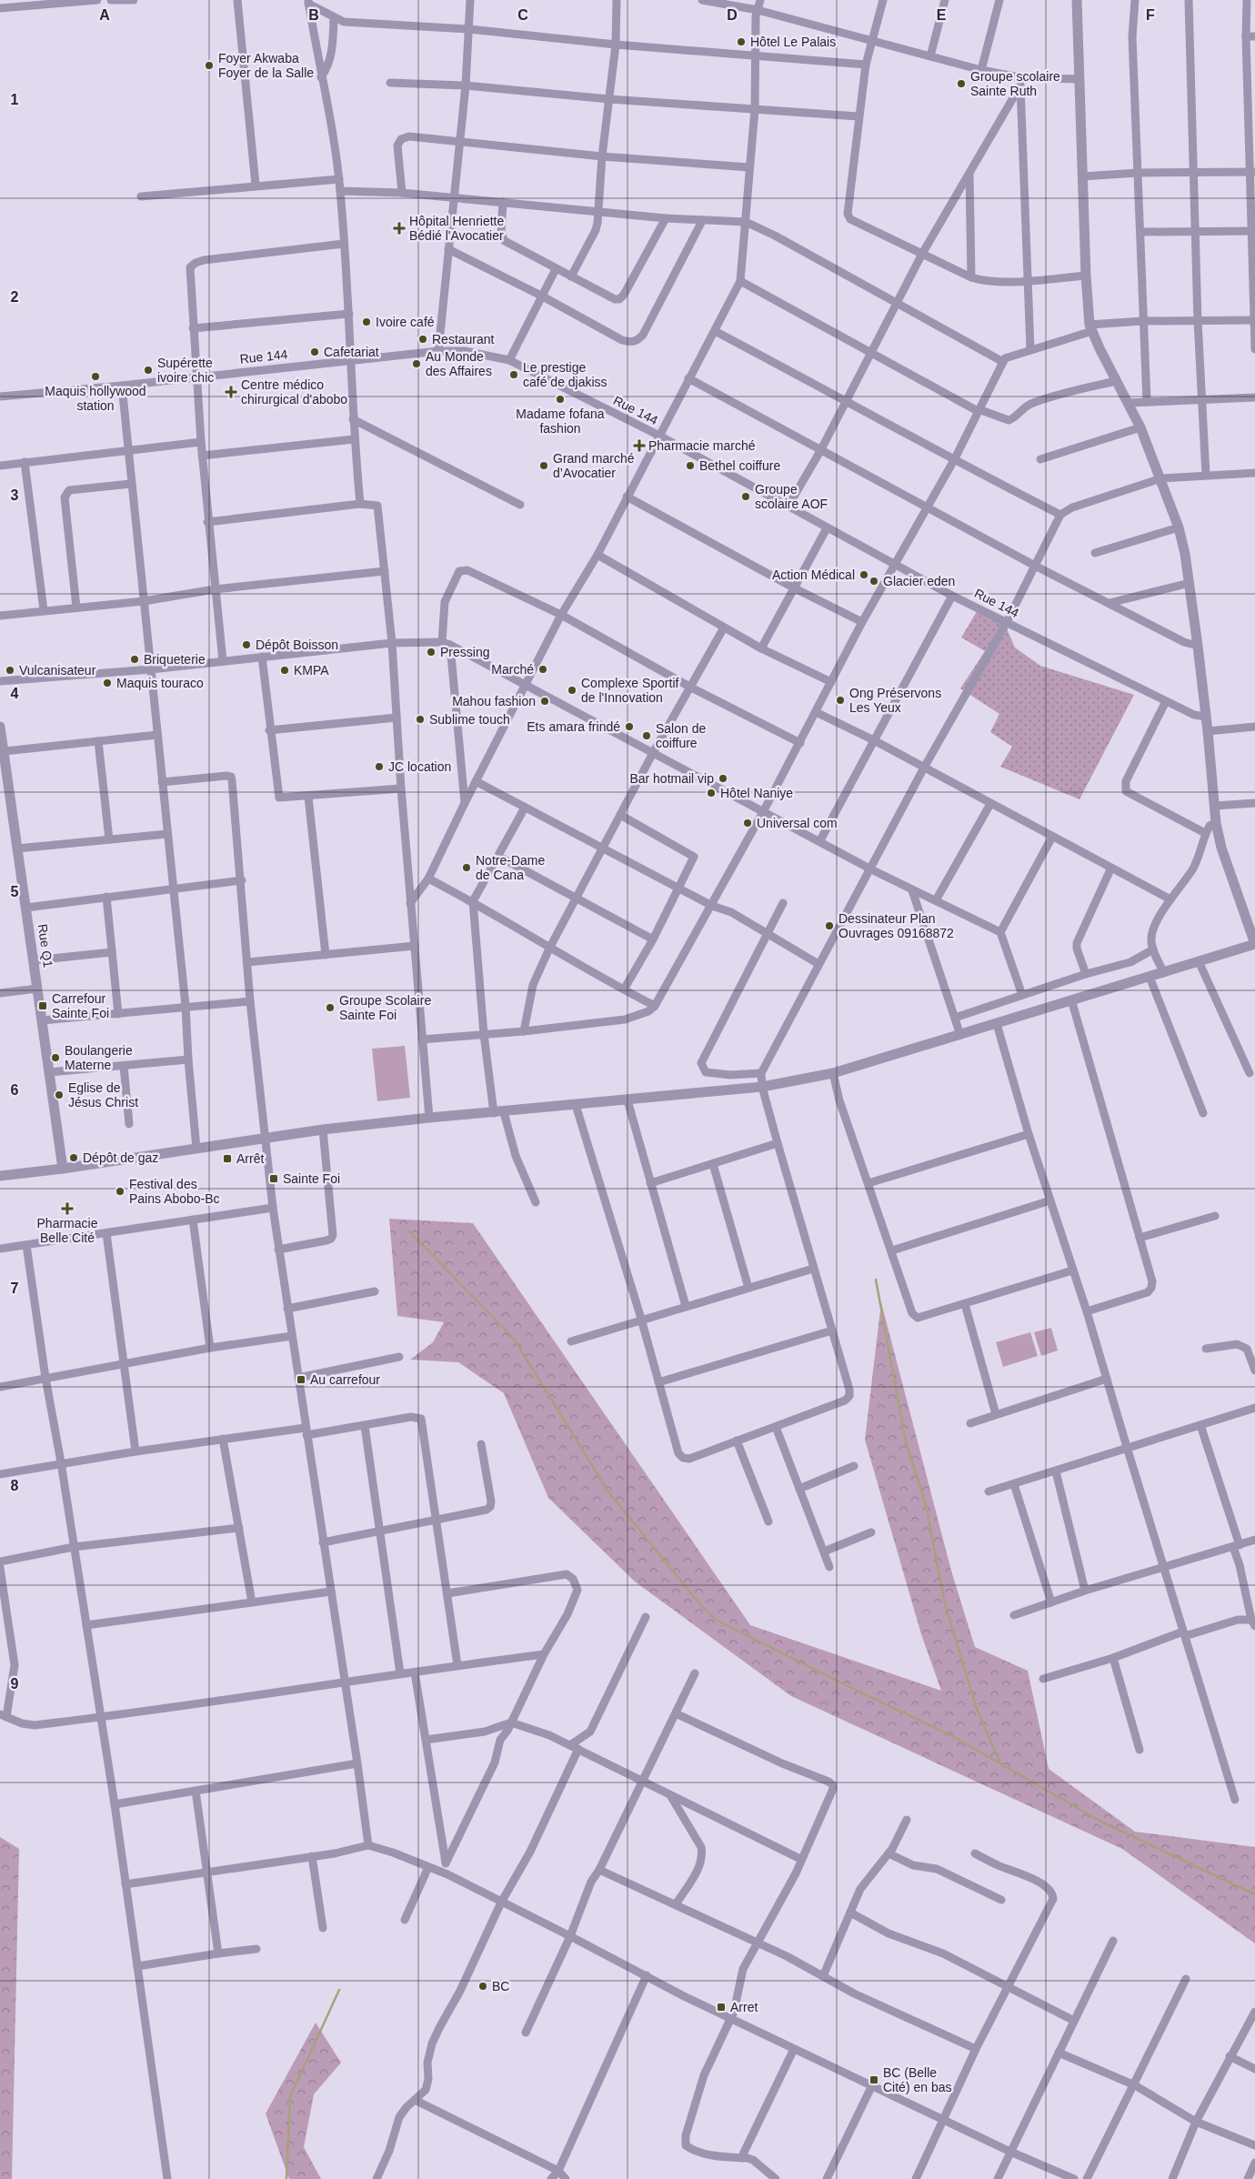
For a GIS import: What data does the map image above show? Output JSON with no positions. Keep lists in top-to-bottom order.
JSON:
{
  "streets": {
    "street": ["Rue 144", "Rue Q1"]
  },
  "places": {
    "other": [
      "Hôtel Le Palais",
      "Foyer Akwaba Foyer de la Salle",
      "Groupe scolaire Sainte Ruth",
      "Ivoire café",
      "Restaurant",
      "Cafetariat",
      "Au Monde des Affaires",
      "Supérette ivoire chic",
      "Le prestige café de djakiss",
      "Maquis hollywood station",
      "Madame fofana fashion",
      "Grand marché d’Avocatier",
      "Bethel coiffure",
      "Groupe scolaire AOF",
      "Action Médical",
      "Glacier eden",
      "Dépôt Boisson",
      "Pressing",
      "Briqueterie",
      "Marché",
      "Vulcanisateur",
      "KMPA",
      "Maquis touraco",
      "Complexe Sportif de l'Innovation",
      "Ong Préservons Les Yeux",
      "Mahou fashion",
      "Sublime touch",
      "Ets amara frindé",
      "Salon de coiffure",
      "JC location",
      "Bar hotmail vip",
      "Hôtel Naniye",
      "Universal com",
      "Notre-Dame de Cana",
      "Dessinateur Plan Ouvrages 09168872",
      "Groupe Scolaire Sainte Foi",
      "Boulangerie Materne",
      "Eglise de Jésus Christ",
      "Dépôt de gaz",
      "Festival des Pains Abobo-Bc",
      "BC"
    ],
    "health": [
      "Hôpital Henriette Bédié l'Avocatier",
      "Centre médico chirurgical d'abobo",
      "Pharmacie marché",
      "Pharmacie Belle Cité"
    ],
    "transit": [
      "Carrefour Sainte Foi",
      "Arrêt",
      "Sainte Foi",
      "Au carrefour",
      "Arret",
      "BC (Belle Cité) en bas"
    ]
  },
  "grid": {
    "columns": [
      "A",
      "B",
      "C",
      "D",
      "E",
      "F"
    ],
    "rows": [
      "1",
      "2",
      "3",
      "4",
      "5",
      "6",
      "7",
      "8",
      "9"
    ]
  }
}
